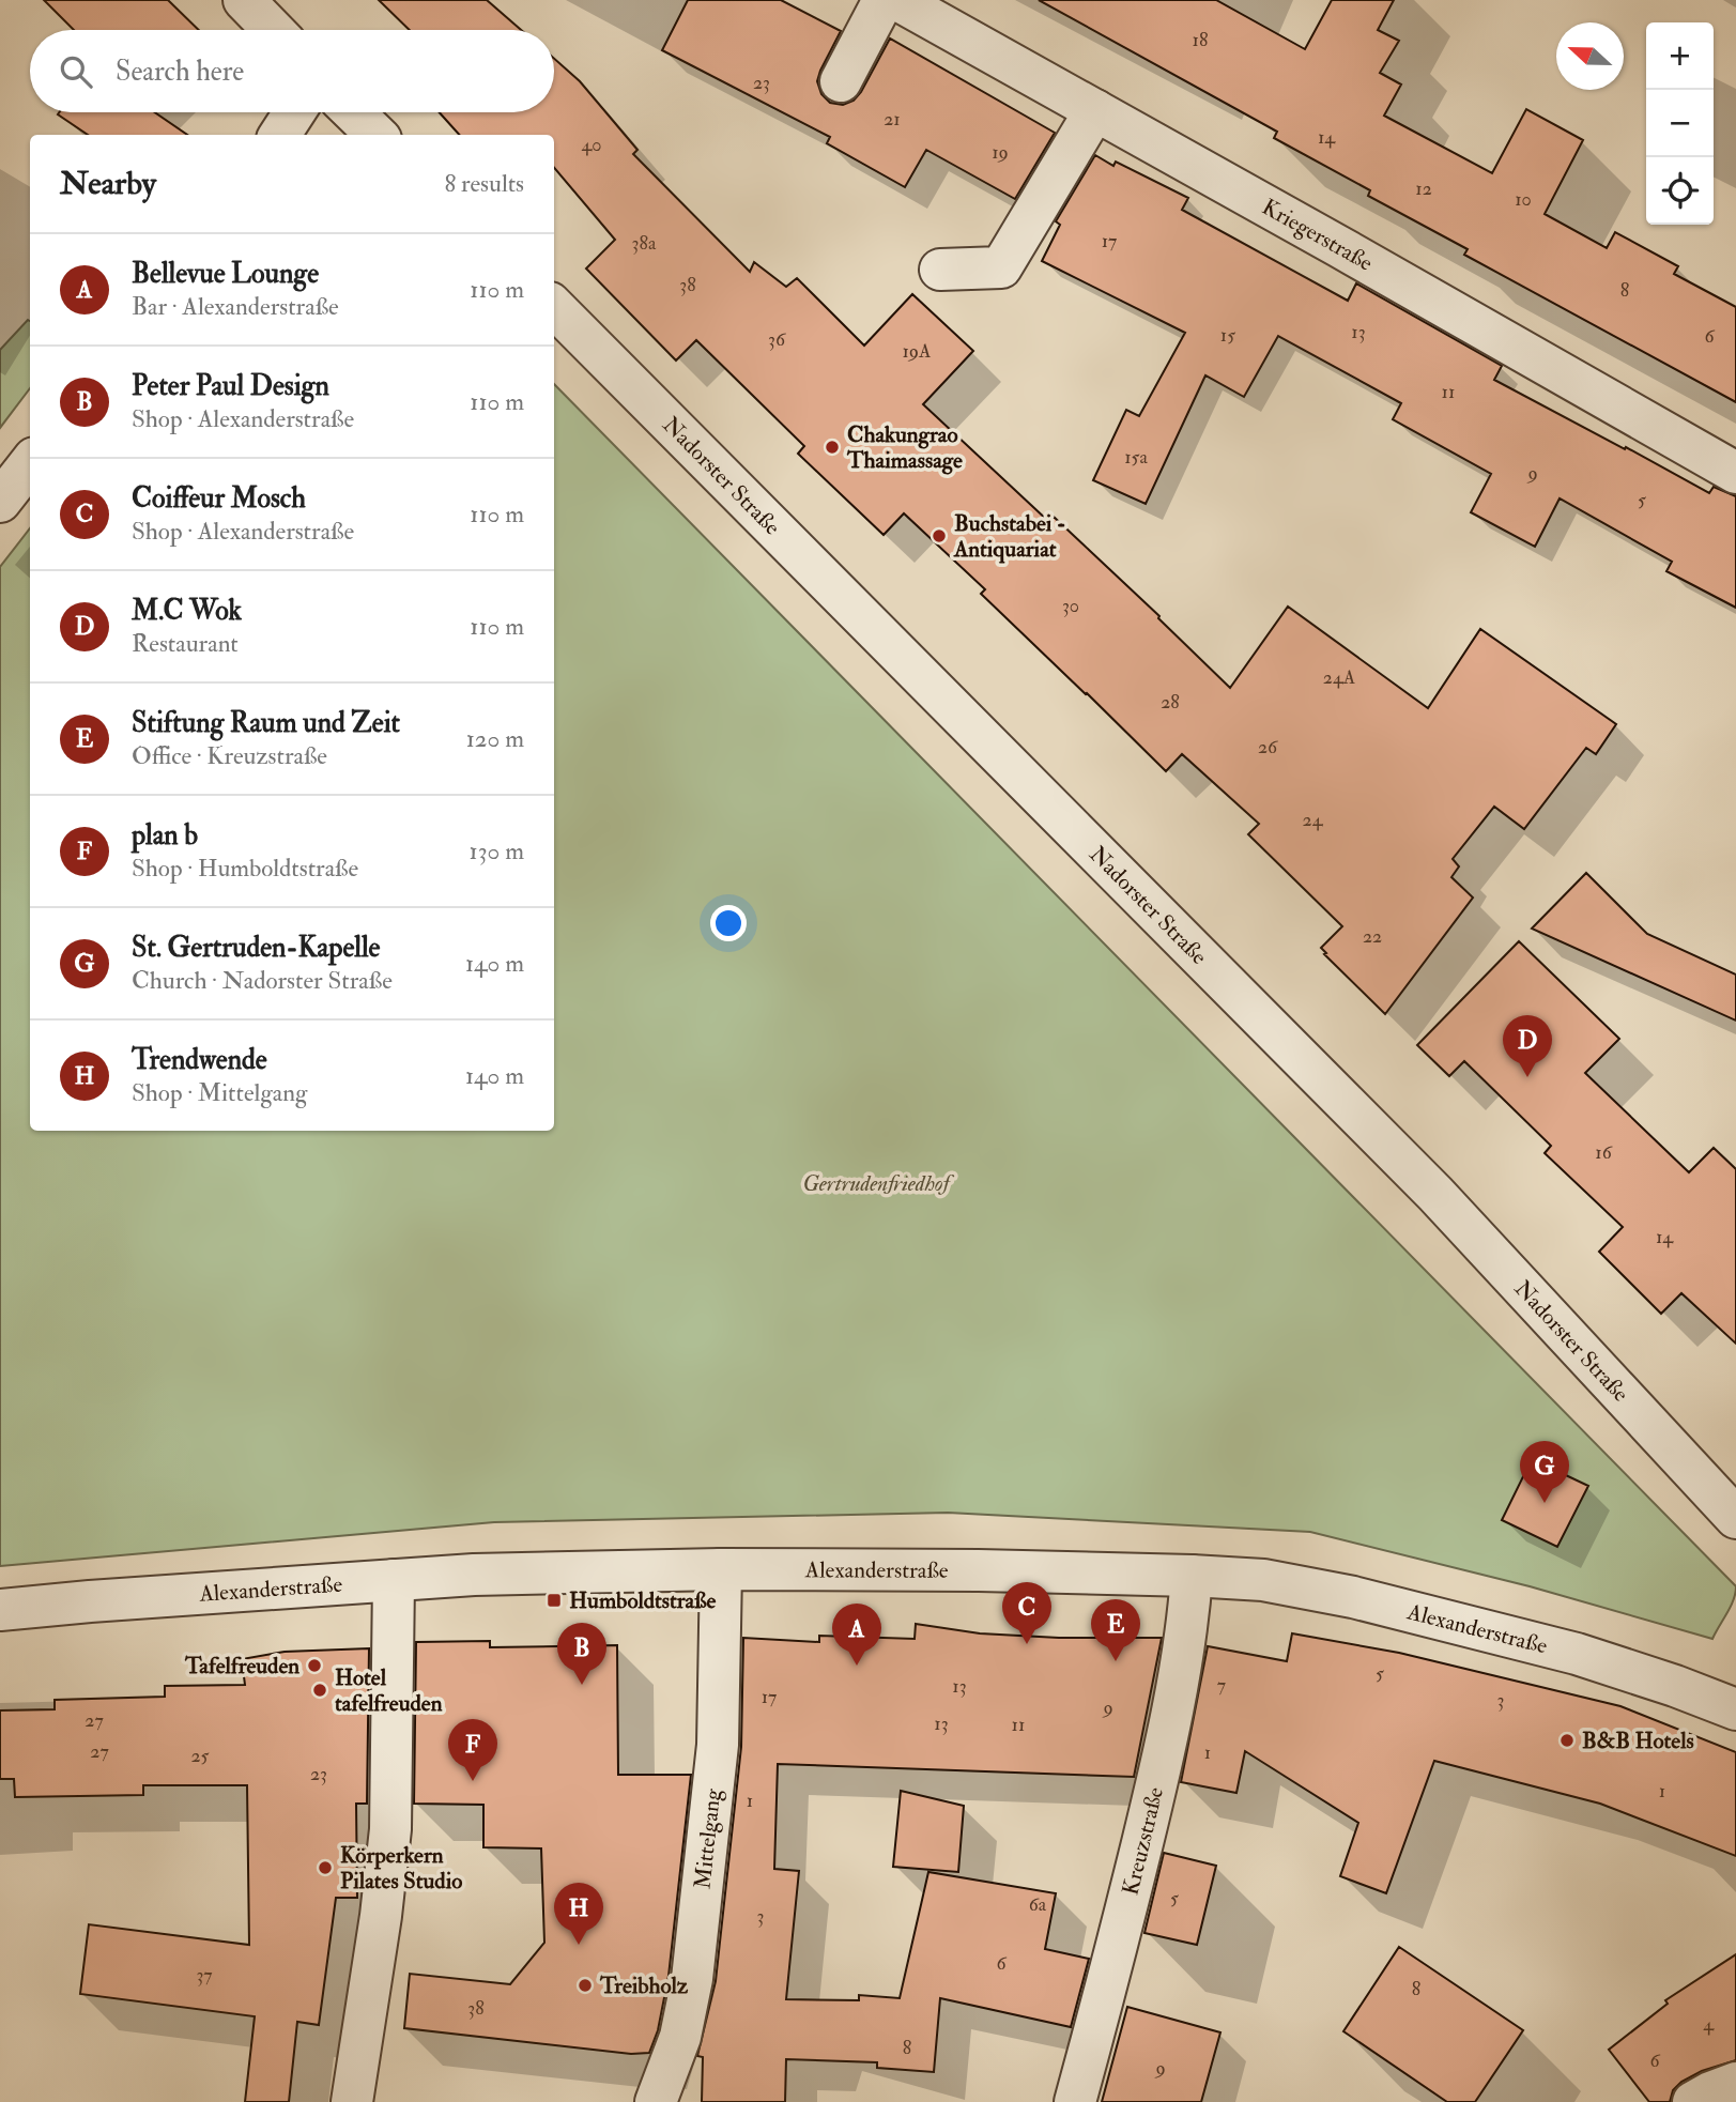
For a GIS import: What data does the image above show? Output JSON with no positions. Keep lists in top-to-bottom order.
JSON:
{
  "streets": {
    "street": [
      "Kriegerstraße",
      "Nadorster Straße",
      "Alexanderstraße",
      "Mittelgang",
      "Kreuzstraße"
    ]
  },
  "crossings": [
    ["Alexanderstraße", "Mittelgang"],
    ["Alexanderstraße", "Kreuzstraße"]
  ],
  "parks": ["Gertrudenfriedhof"],
  "places": {
    "other": [
      "Chakungrao Thaimassage",
      "Buchstabei - Antiquariat",
      "Tafelfreuden",
      "Hotel tafelfreuden",
      "B&B Hotels",
      "Körperkern Pilates Studio",
      "Treibholz"
    ],
    "transit": ["Humboldtstraße"]
  },
  "house_numbers": [
    "18",
    "23",
    "21",
    "14",
    "40",
    "19",
    "12",
    "10",
    "17",
    "38a",
    "38",
    "8",
    "13",
    "15",
    "6",
    "36",
    "19A",
    "11",
    "15a",
    "9",
    "5",
    "30",
    "24A",
    "28",
    "26",
    "24",
    "22",
    "16",
    "14",
    "5",
    "7",
    "13",
    "17",
    "3",
    "9",
    "27",
    "13",
    "11",
    "27",
    "1",
    "25",
    "23",
    "1",
    "1",
    "5",
    "6a",
    "3",
    "6",
    "37",
    "8",
    "38",
    "4",
    "8",
    "6",
    "9"
  ],
  "north": "left",
  "page": {
    "map_buttons": ["+", "−"],
    "search": "Search here",
    "heading": ["Nearby", "8 results"],
    "list": [
      {
        "mark": "A",
        "name": "Bellevue Lounge",
        "note": "Bar · Alexanderstraße",
        "value": "110 m"
      },
      {
        "mark": "B",
        "name": "Peter Paul Design",
        "note": "Shop · Alexanderstraße",
        "value": "110 m"
      },
      {
        "mark": "C",
        "name": "Coiffeur Mosch",
        "note": "Shop · Alexanderstraße",
        "value": "110 m"
      },
      {
        "mark": "D",
        "name": "M.C Wok",
        "note": "Restaurant",
        "value": "110 m"
      },
      {
        "mark": "E",
        "name": "Stiftung Raum und Zeit",
        "note": "Office · Kreuzstraße",
        "value": "120 m"
      },
      {
        "mark": "F",
        "name": "plan b",
        "note": "Shop · Humboldtstraße",
        "value": "130 m"
      },
      {
        "mark": "G",
        "name": "St. Gertruden-Kapelle",
        "note": "Church · Nadorster Straße",
        "value": "140 m"
      },
      {
        "mark": "H",
        "name": "Trendwende",
        "note": "Shop · Mittelgang",
        "value": "140 m"
      }
    ],
    "pins": [
      "D",
      "G",
      "C",
      "E",
      "A",
      "B",
      "F",
      "H"
    ]
  }
}
